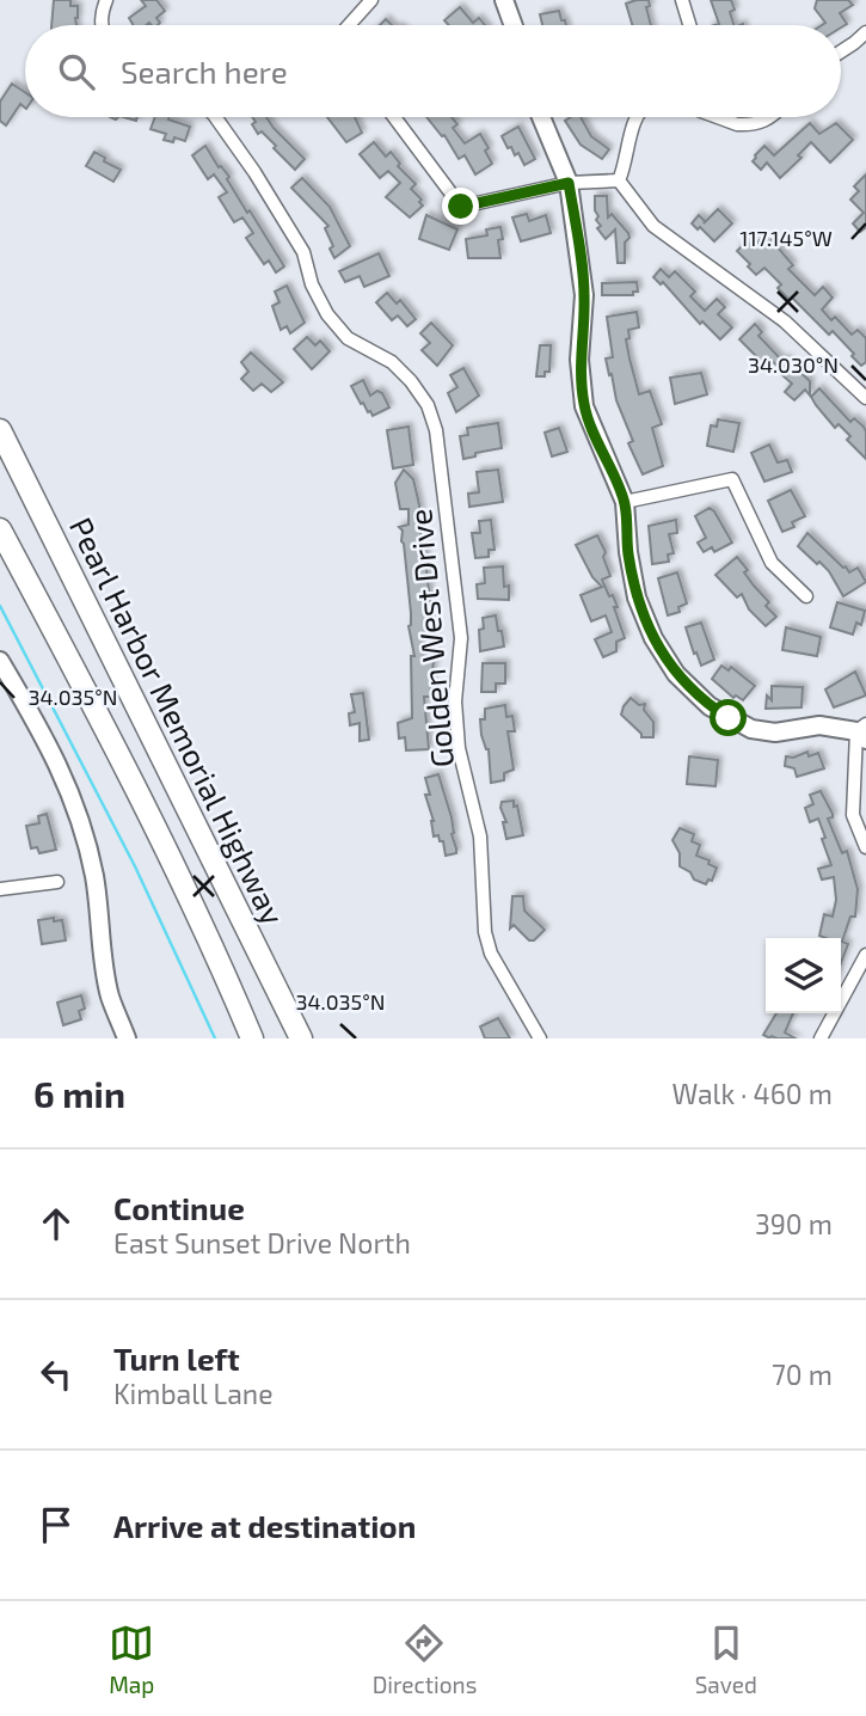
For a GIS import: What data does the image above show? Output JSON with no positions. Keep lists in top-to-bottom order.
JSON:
{
  "streets": {
    "highway": ["Pearl Harbor Memorial Highway"],
    "street": ["Golden West Drive"]
  },
  "page": {
    "search": "Search here",
    "heading": ["6 min", "Walk · 460 m"],
    "list": [
      ["Continue", "East Sunset Drive North", "390 m"],
      ["Turn left", "Kimball Lane", "70 m"],
      "Arrive at destination"
    ],
    "nav": ["Map", "Directions", "Saved"]
  },
  "coordinates": ["117.145°W", "34.030°N", "34.035°N"]
}
